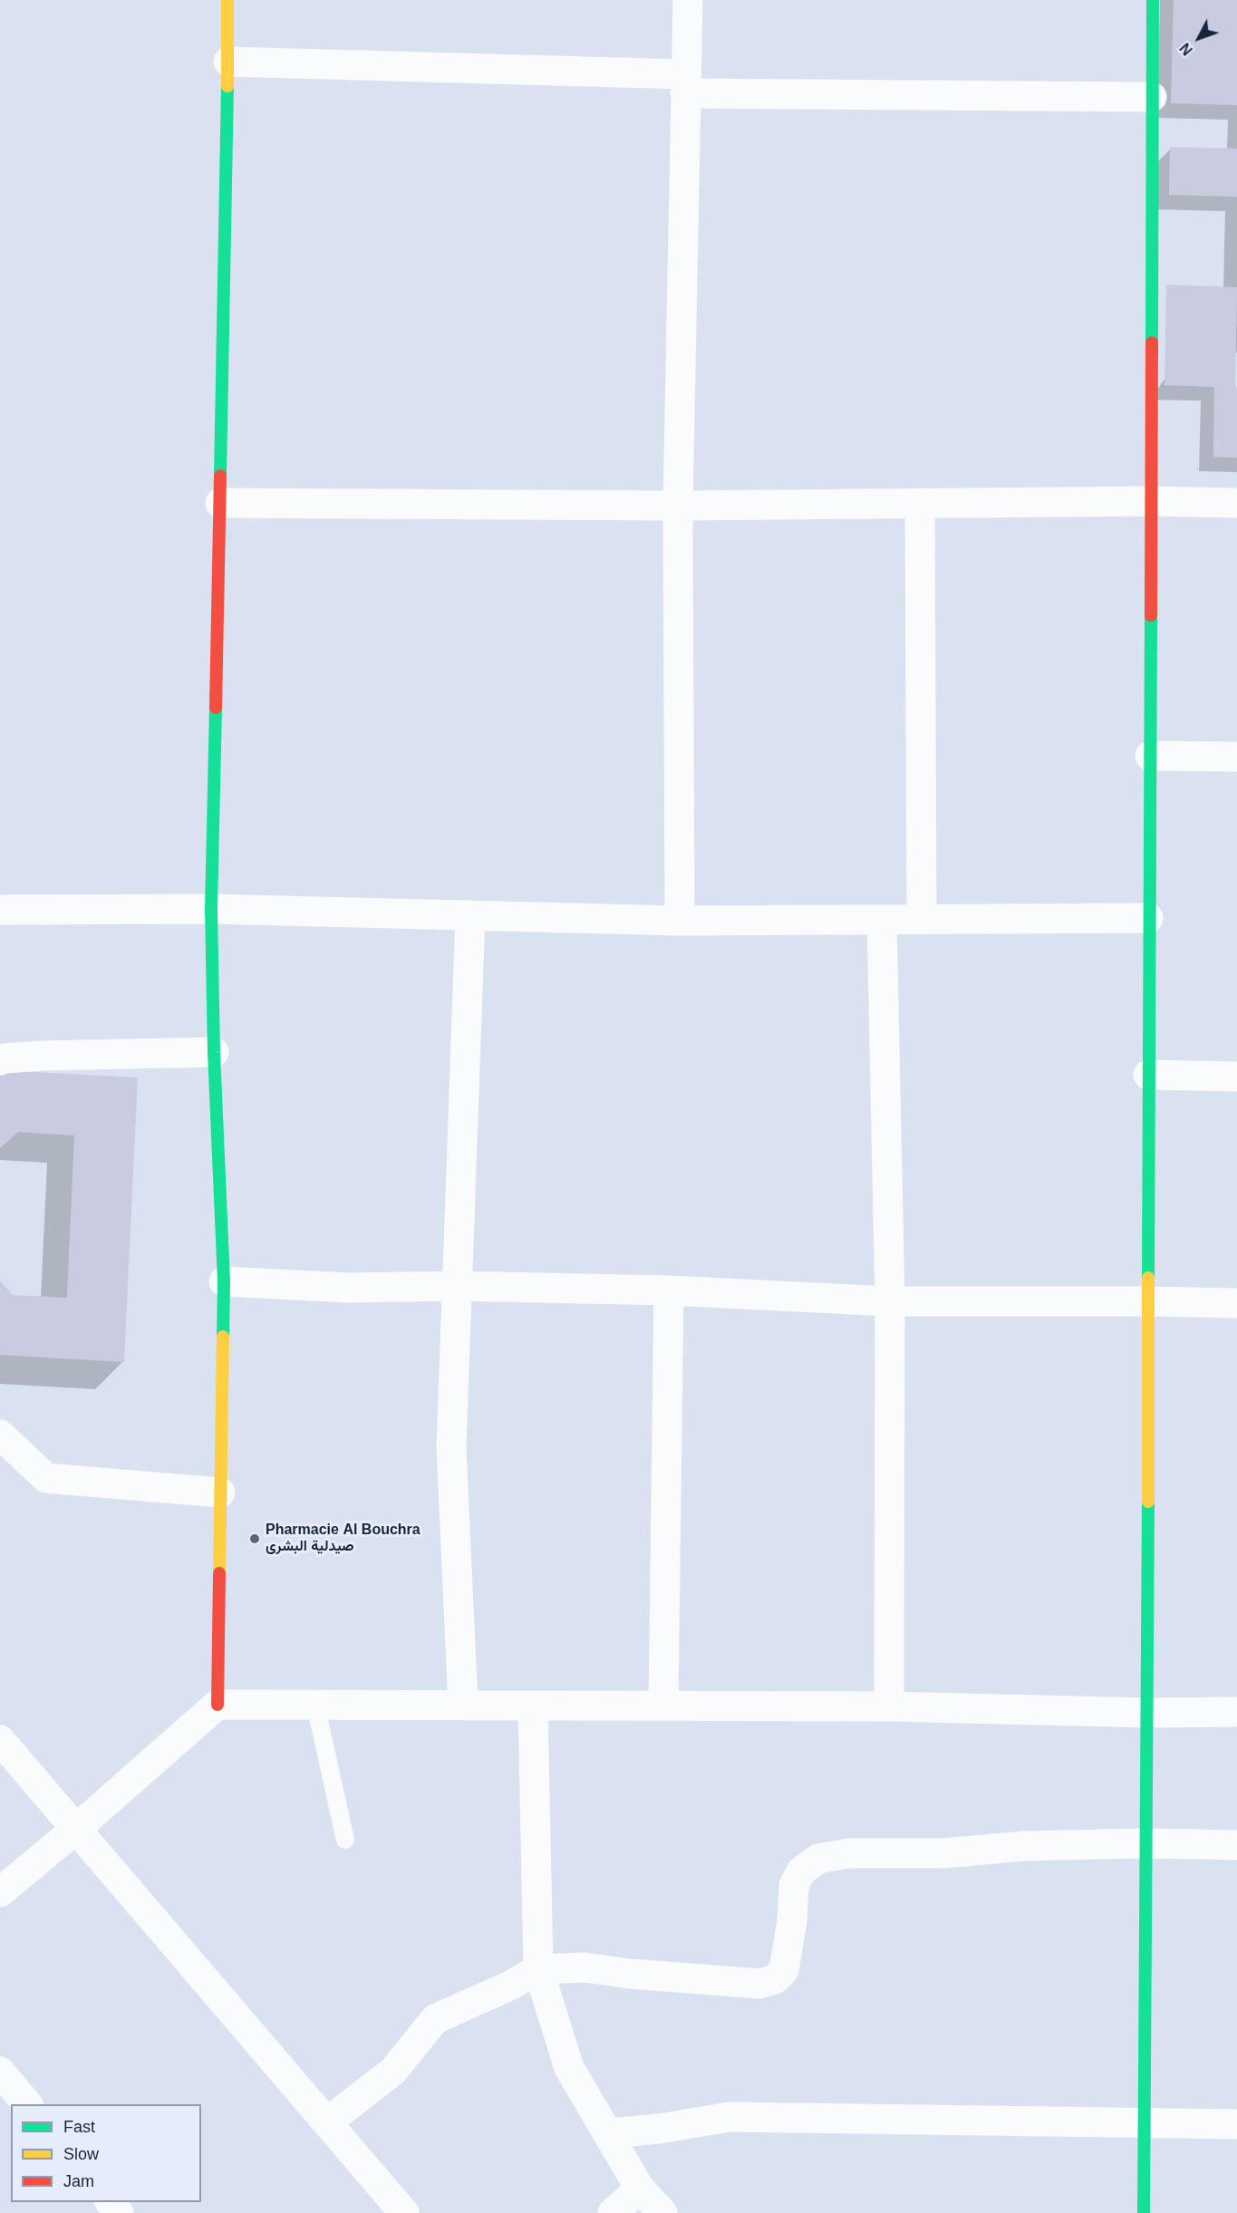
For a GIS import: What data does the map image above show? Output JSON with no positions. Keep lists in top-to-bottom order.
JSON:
{
  "places": ["Pharmacie Al Bouchra صيدلية البشرى"],
  "legend": ["Fast", "Slow", "Jam"],
  "north": "bottom left"
}
